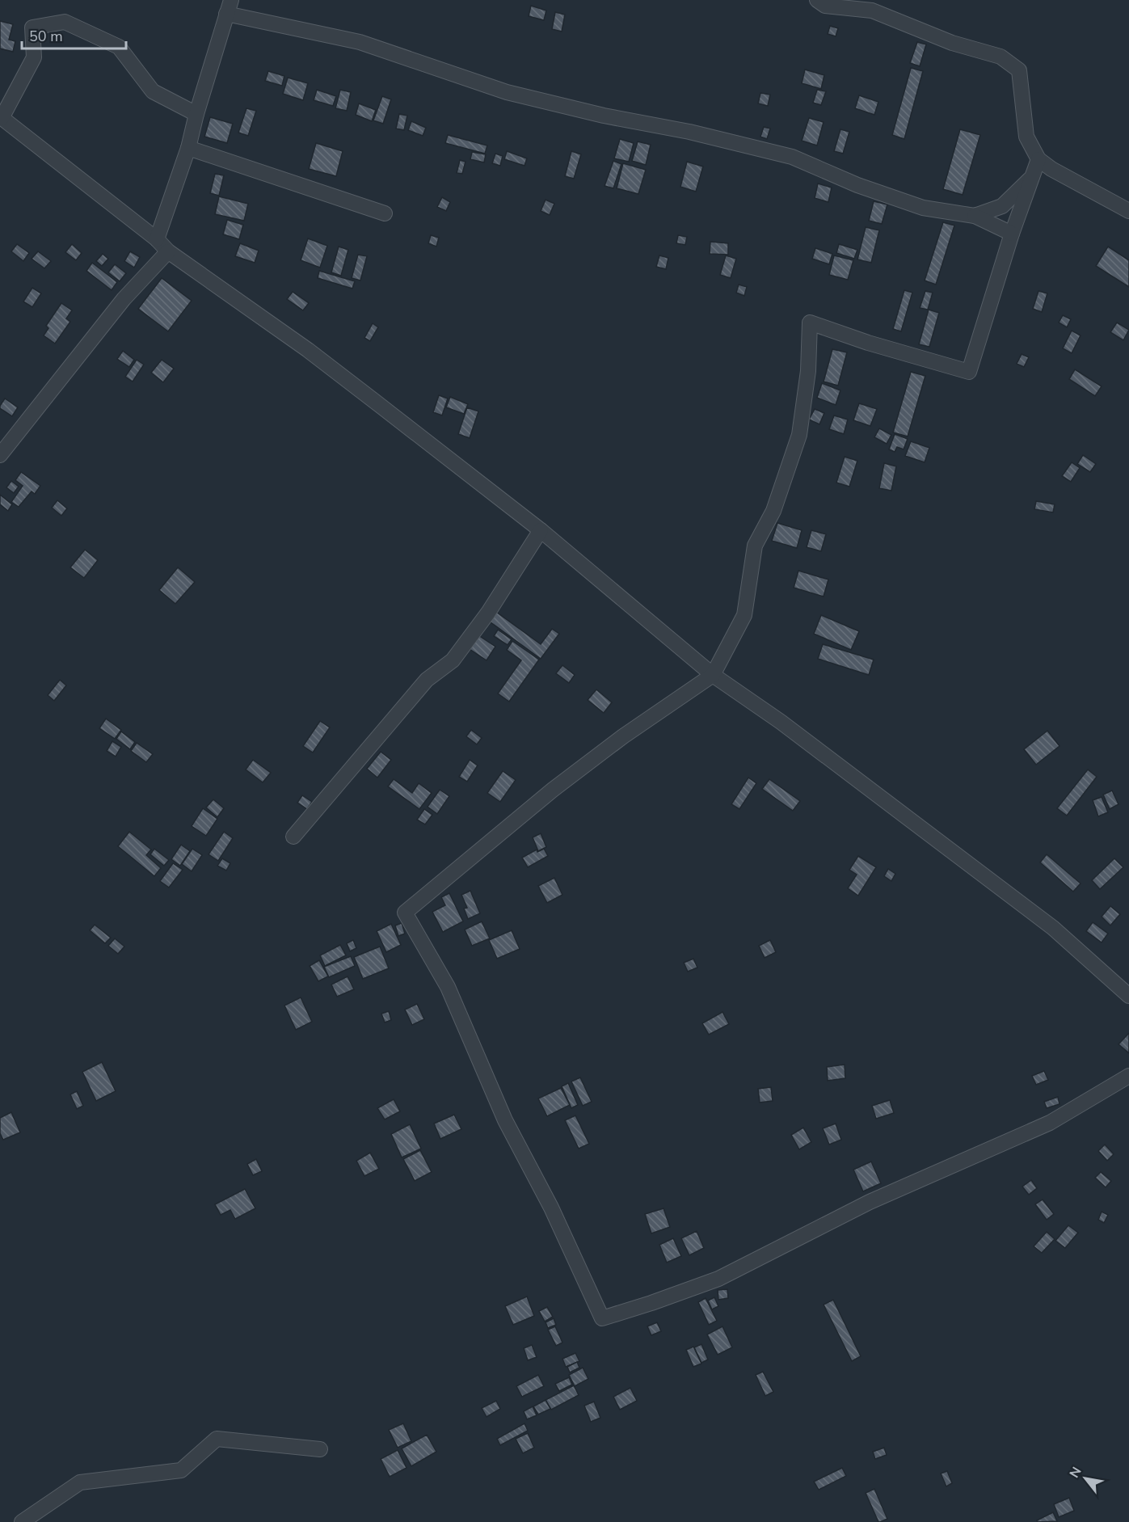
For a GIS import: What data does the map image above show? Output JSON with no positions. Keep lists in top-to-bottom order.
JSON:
{
  "scale_bar": "50 m",
  "north": "top left"
}
